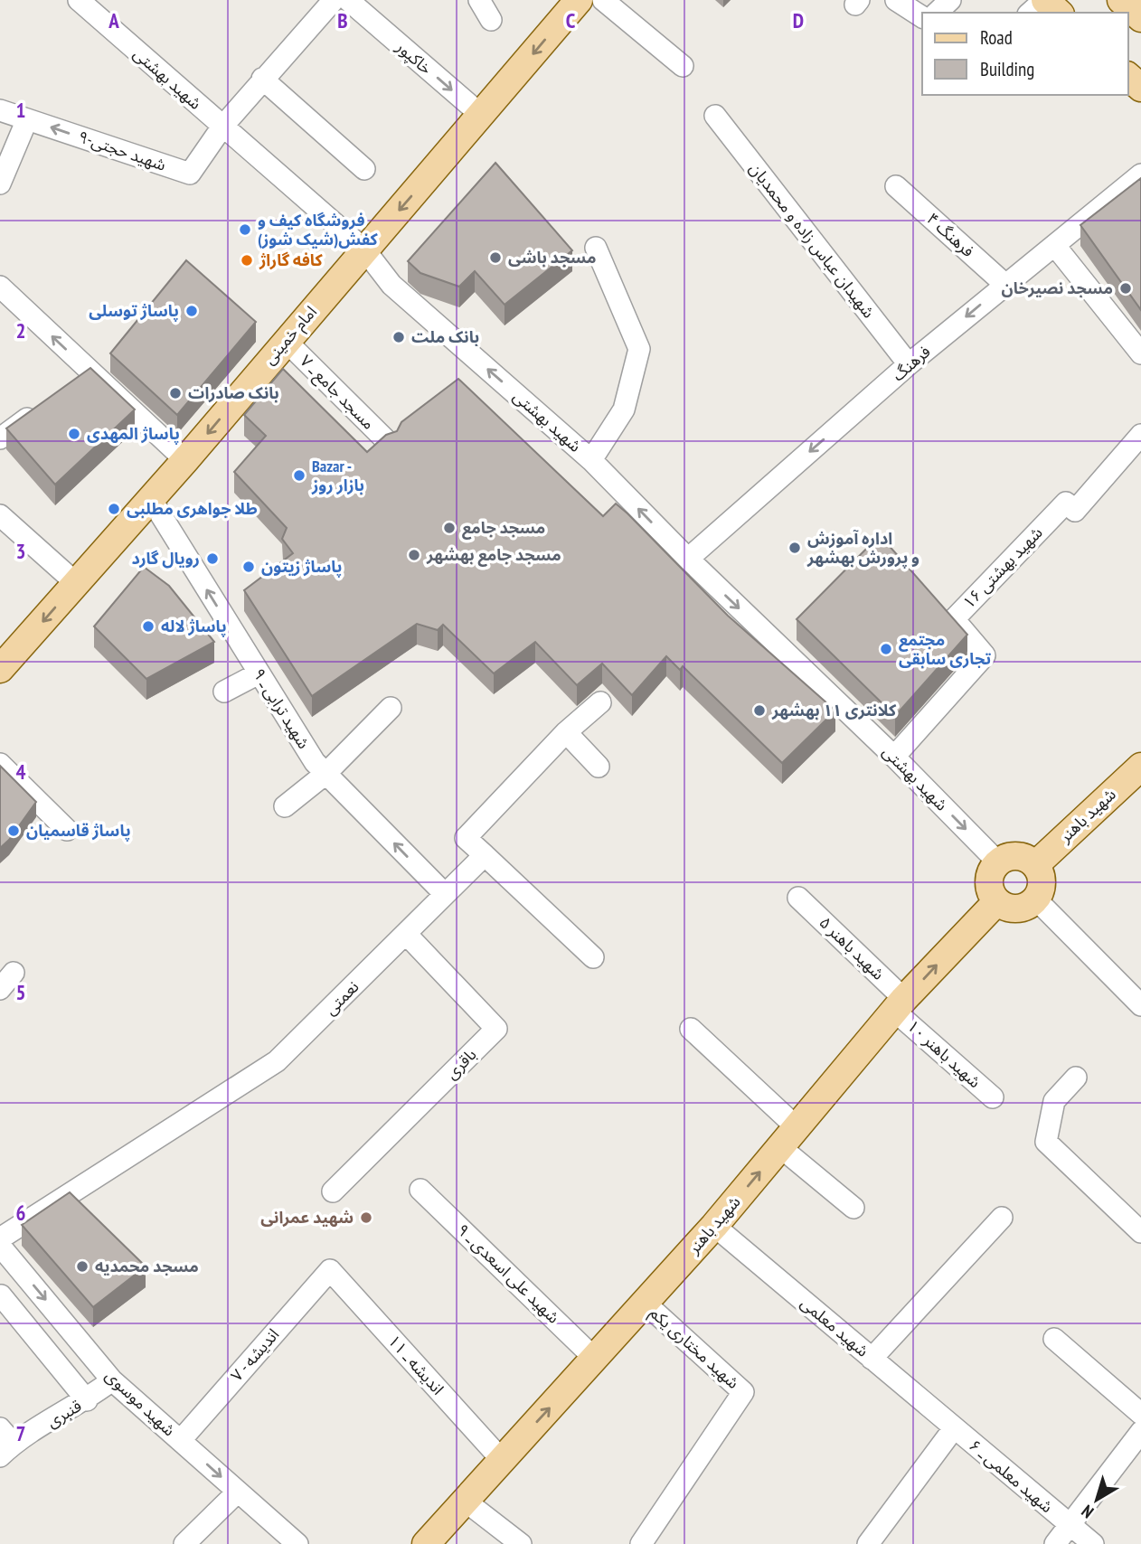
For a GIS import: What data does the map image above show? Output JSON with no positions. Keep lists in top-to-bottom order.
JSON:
{
  "streets": {
    "main road": ["امام خمینی", "شهید باهنر"],
    "street": [
      "خاکپور",
      "شهید بهشتی",
      "شهید حجتی-۹",
      "فرهنگ ۴",
      "شهیدان عباس زاده و محمدیان",
      "فرهنگ",
      "مسجد جامع ـ ۷",
      "شهید بهشتی ۱۶",
      "شهید ترابی ـ ۹",
      "شهید باهنر ۵",
      "نعمتی",
      "شهید باهنر ۱۰",
      "باقری",
      "شهید علی اسعدی ـ ۹",
      "شهید معلمی",
      "شهید مختاری یکم",
      "اندیشه - ۷",
      "اندیشه ـ ۱۱",
      "شهید موسوی",
      "قنبری",
      "شهید معلمی ـ ۶"
    ]
  },
  "crossings": [
    ["خاکپور", "امام خمینی"],
    ["شهید بهشتی", "شهید حجتی-۹"],
    ["شهید بهشتی", "امام خمینی"],
    ["شهید بهشتی", "فرهنگ"],
    ["شهید بهشتی", "شهید بهشتی ۱۶"],
    ["شهید بهشتی", "شهید باهنر"],
    ["فرهنگ ۴", "فرهنگ"],
    ["شهیدان عباس زاده و محمدیان", "فرهنگ"],
    ["امام خمینی", "مسجد جامع ـ ۷"],
    ["امام خمینی", "شهید ترابی ـ ۹"],
    ["شهید ترابی ـ ۹", "نعمتی"],
    ["شهید باهنر", "شهید باهنر ۵"],
    ["شهید باهنر", "شهید باهنر ۱۰"],
    ["شهید باهنر", "شهید علی اسعدی ـ ۹"],
    ["شهید باهنر", "شهید معلمی"],
    ["شهید باهنر", "شهید مختاری یکم"],
    ["شهید باهنر", "اندیشه ـ ۱۱"],
    ["شهید باهنر ۵", "شهید باهنر ۱۰"],
    ["نعمتی", "باقری"],
    ["شهید معلمی", "شهید معلمی ـ ۶"],
    ["اندیشه - ۷", "اندیشه ـ ۱۱"],
    ["اندیشه - ۷", "شهید موسوی"],
    ["شهید موسوی", "قنبری"]
  ],
  "one_way": [
    "شهید حجتی-۹",
    "امام خمینی",
    "فرهنگ",
    "شهید ترابی ـ ۹",
    "شهید باهنر"
  ],
  "places": [
    "فروشگاه کیف و کفش(شیک شوز)",
    "مسجد باشی",
    "کافه گاراژ",
    "مسجد نصیرخان",
    "پاساژ توسلی",
    "بانک ملت",
    "بانک صادرات",
    "پاساژ المهدی",
    "Bazar - بازار روز",
    "طلا جواهری مطلبی",
    "مسجد جامع",
    "اداره آموزش و پرورش بهشهر",
    "مسجد جامع بهشهر",
    "رویال گارد",
    "پاساژ زیتون",
    "پاساژ لاله",
    "مجتمع تجاری سابقی",
    "کلانتری ۱۱ بهشهر",
    "پاساژ قاسمیان",
    "شهید عمرانی",
    "مسجد محمدیه"
  ],
  "legend": ["Road", "Building"],
  "north": "bottom left",
  "grid": {
    "columns": [
      "A",
      "B",
      "C",
      "D"
    ],
    "rows": [
      "1",
      "2",
      "3",
      "4",
      "5",
      "6",
      "7"
    ]
  }
}
